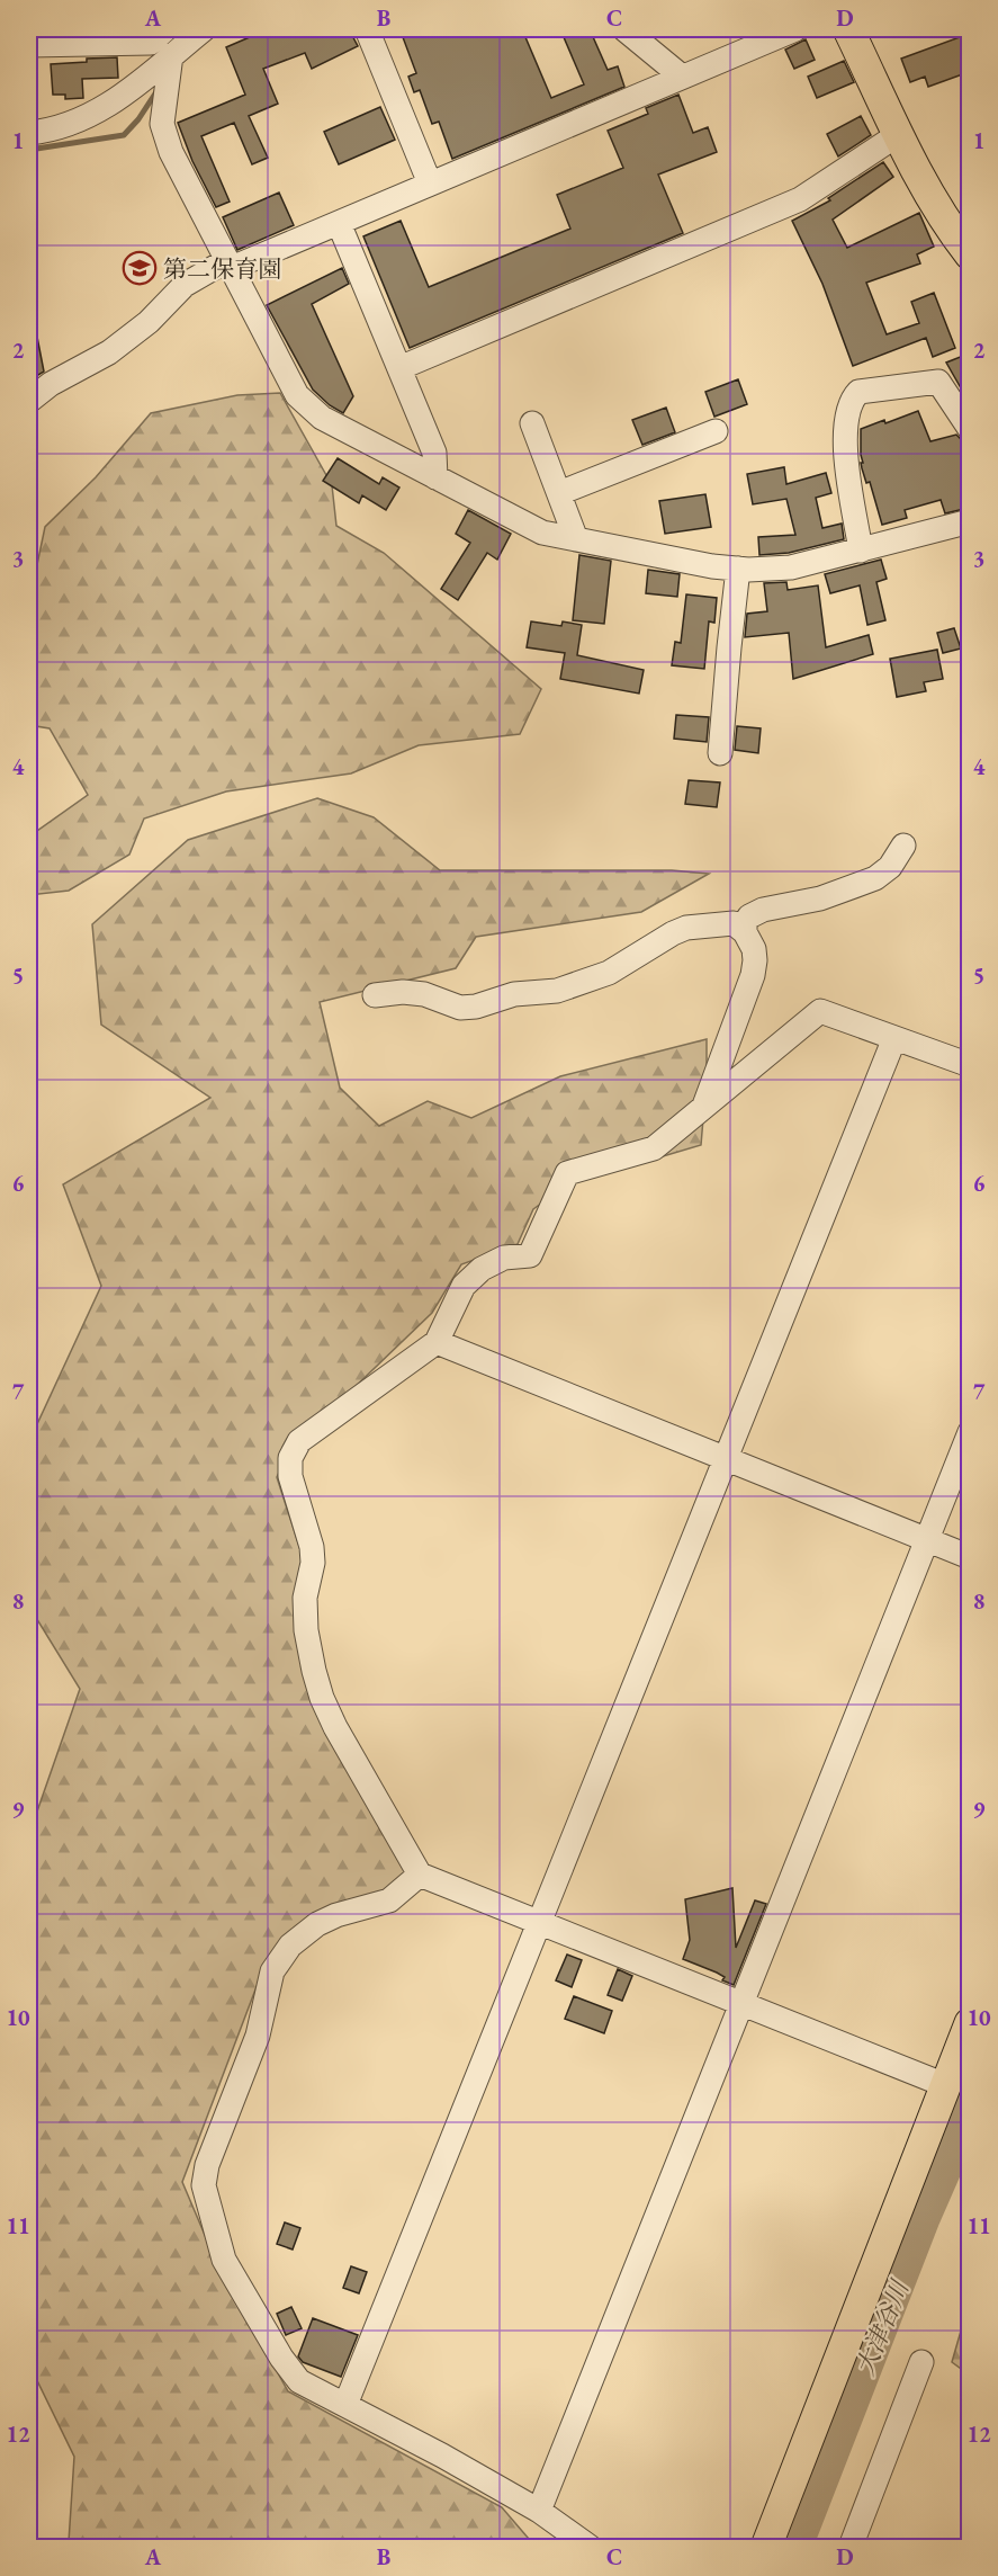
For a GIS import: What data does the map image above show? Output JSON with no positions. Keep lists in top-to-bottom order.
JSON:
{
  "water": ["大津谷川"],
  "places": {
    "school or university": ["第二保育園"]
  },
  "grid": {
    "columns": [
      "A",
      "B",
      "C",
      "D"
    ],
    "rows": [
      "1",
      "2",
      "3",
      "4",
      "5",
      "6",
      "7",
      "8",
      "9",
      "10",
      "11",
      "12"
    ]
  }
}
